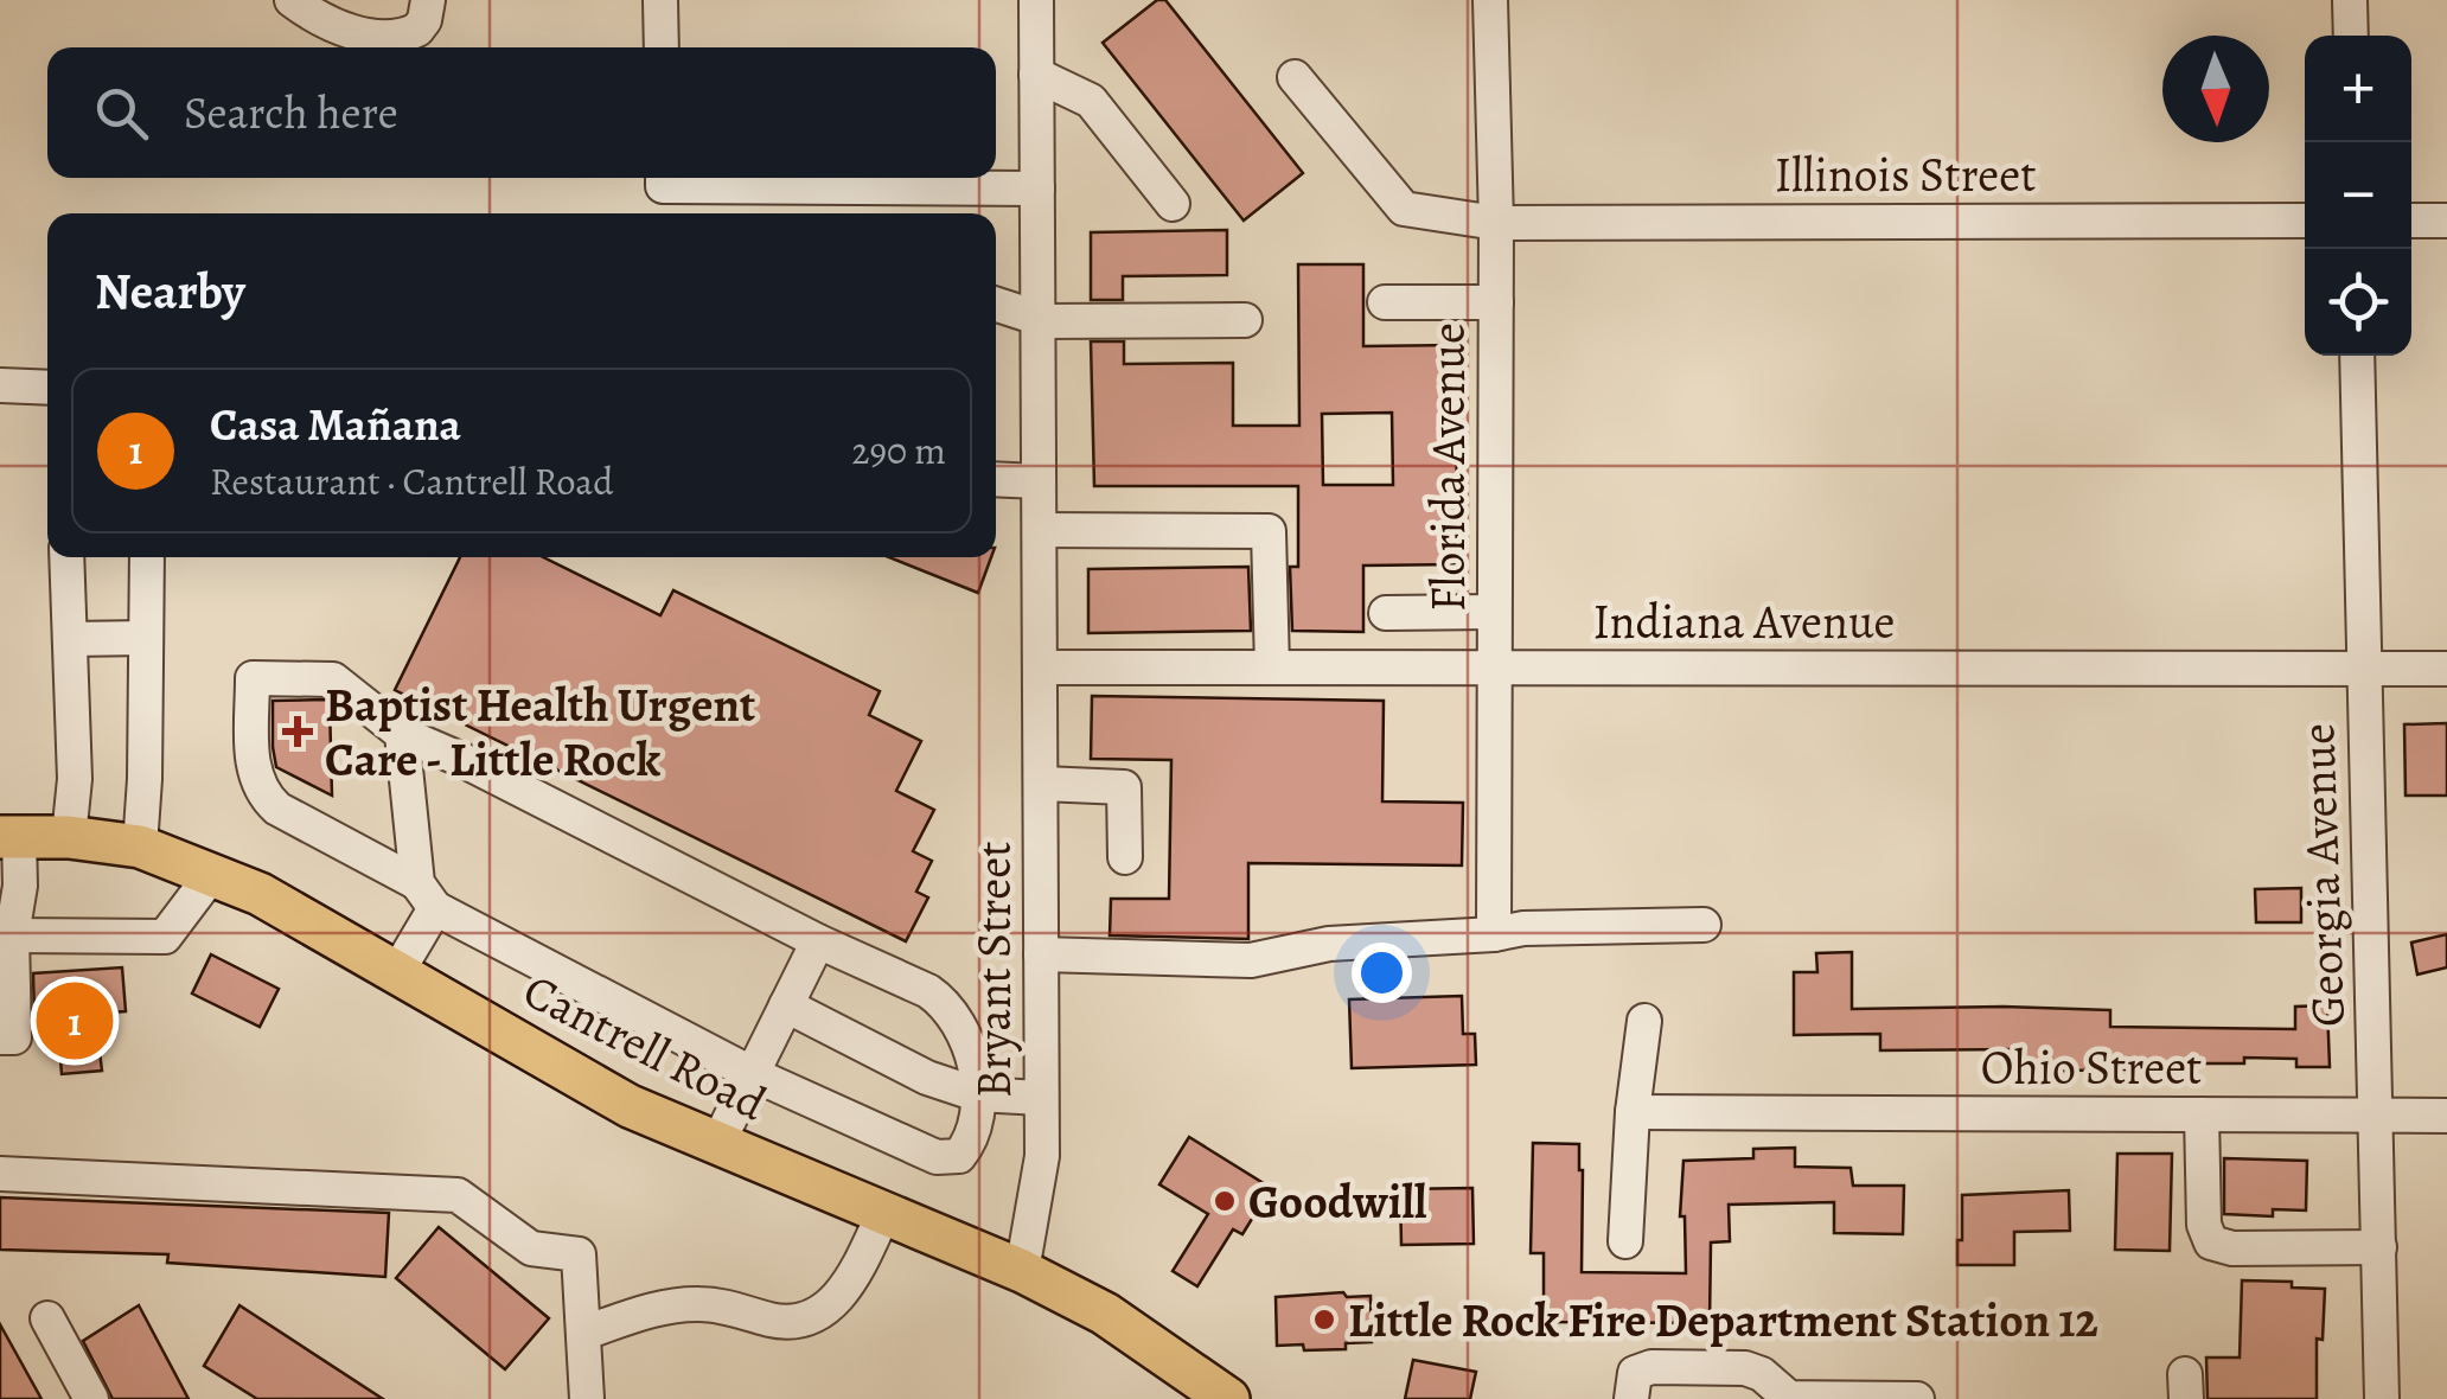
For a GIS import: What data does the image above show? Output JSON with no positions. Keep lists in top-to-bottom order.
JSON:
{
  "streets": {
    "main road": ["Cantrell Road"],
    "street": [
      "Illinois Street",
      "Florida Avenue",
      "Indiana Avenue",
      "Georgia Avenue",
      "Bryant Street",
      "Ohio Street"
    ]
  },
  "crossings": [
    ["Illinois Street", "Florida Avenue"],
    ["Florida Avenue", "Indiana Avenue"],
    ["Indiana Avenue", "Georgia Avenue"],
    ["Indiana Avenue", "Bryant Street"],
    ["Georgia Avenue", "Ohio Street"],
    ["Bryant Street", "Cantrell Road"]
  ],
  "places": {
    "health": ["Baptist Health Urgent Care - Little Rock"],
    "other": ["Goodwill", "Little Rock Fire Department Station 12"]
  },
  "north": "bottom",
  "page": {
    "map_buttons": ["+", "−"],
    "search": "Search here",
    "heading": "Nearby",
    "list": [
      {
        "mark": "1",
        "name": "Casa Mañana",
        "note": "Restaurant · Cantrell Road",
        "value": "290 m"
      }
    ],
    "pins": "1"
  }
}
